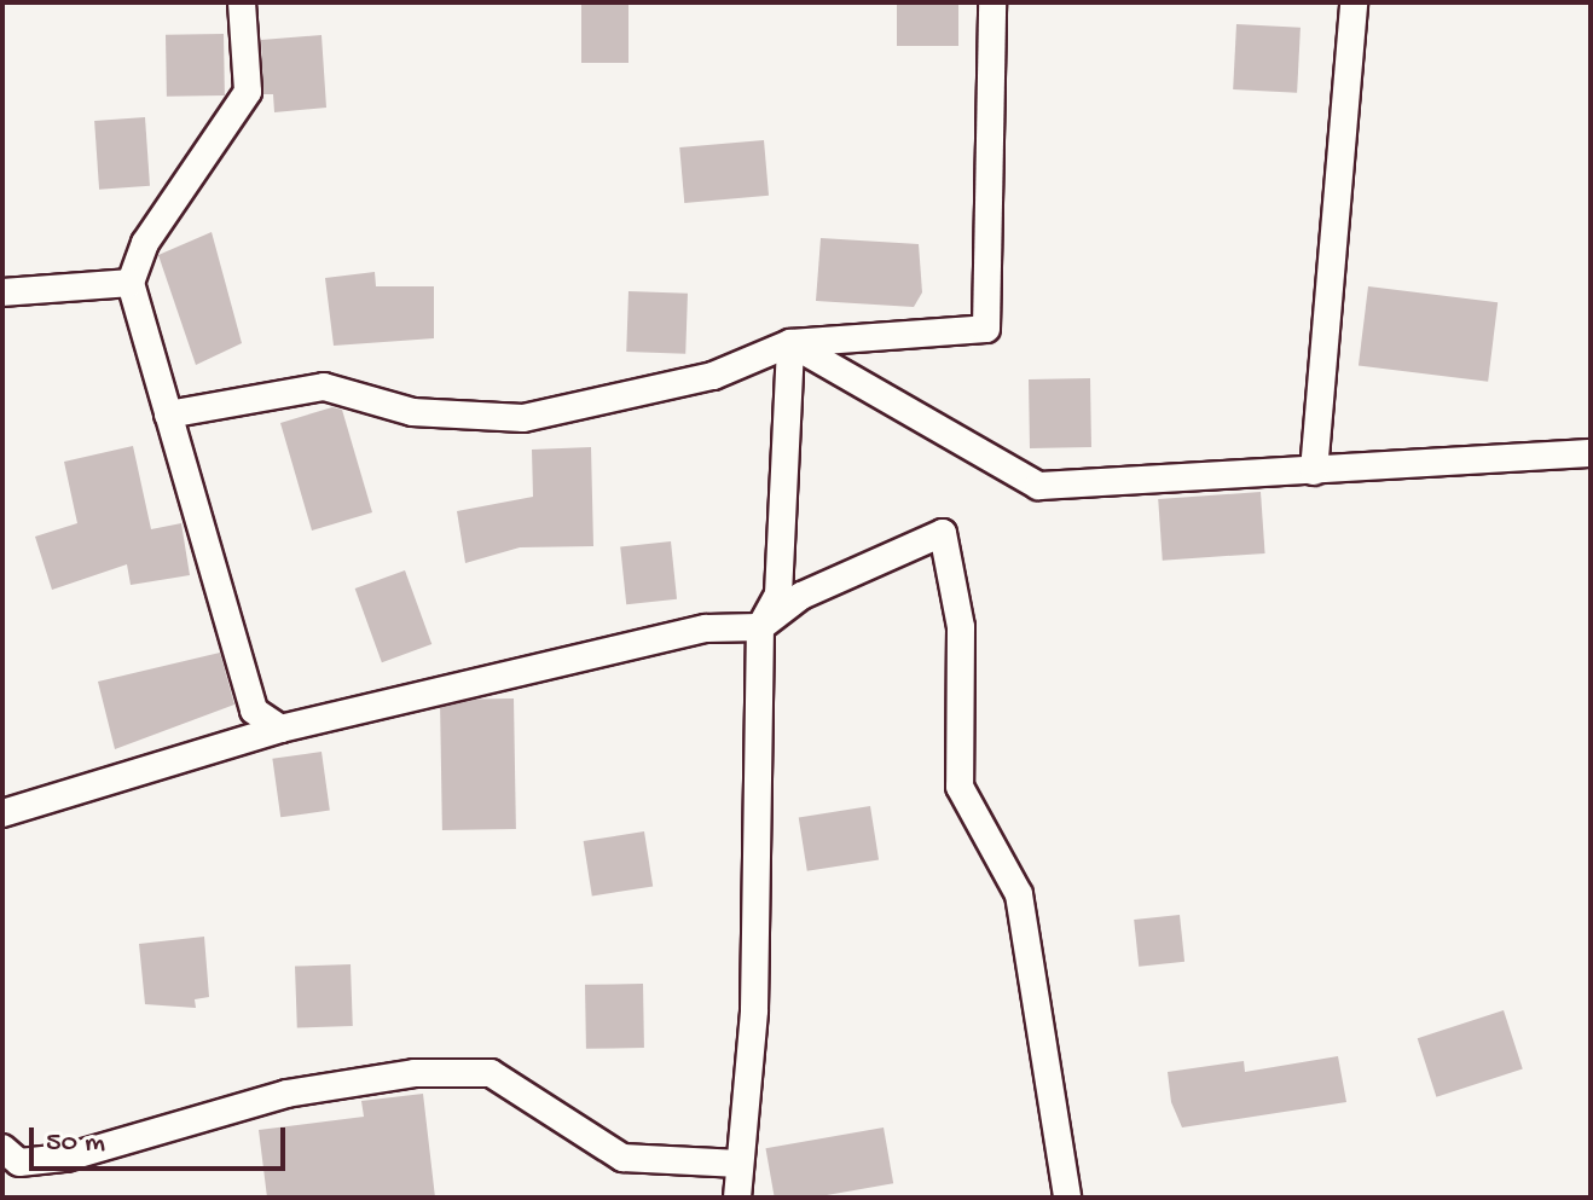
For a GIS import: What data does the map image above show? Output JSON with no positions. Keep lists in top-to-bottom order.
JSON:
{
  "scale_bar": "50 m"
}
